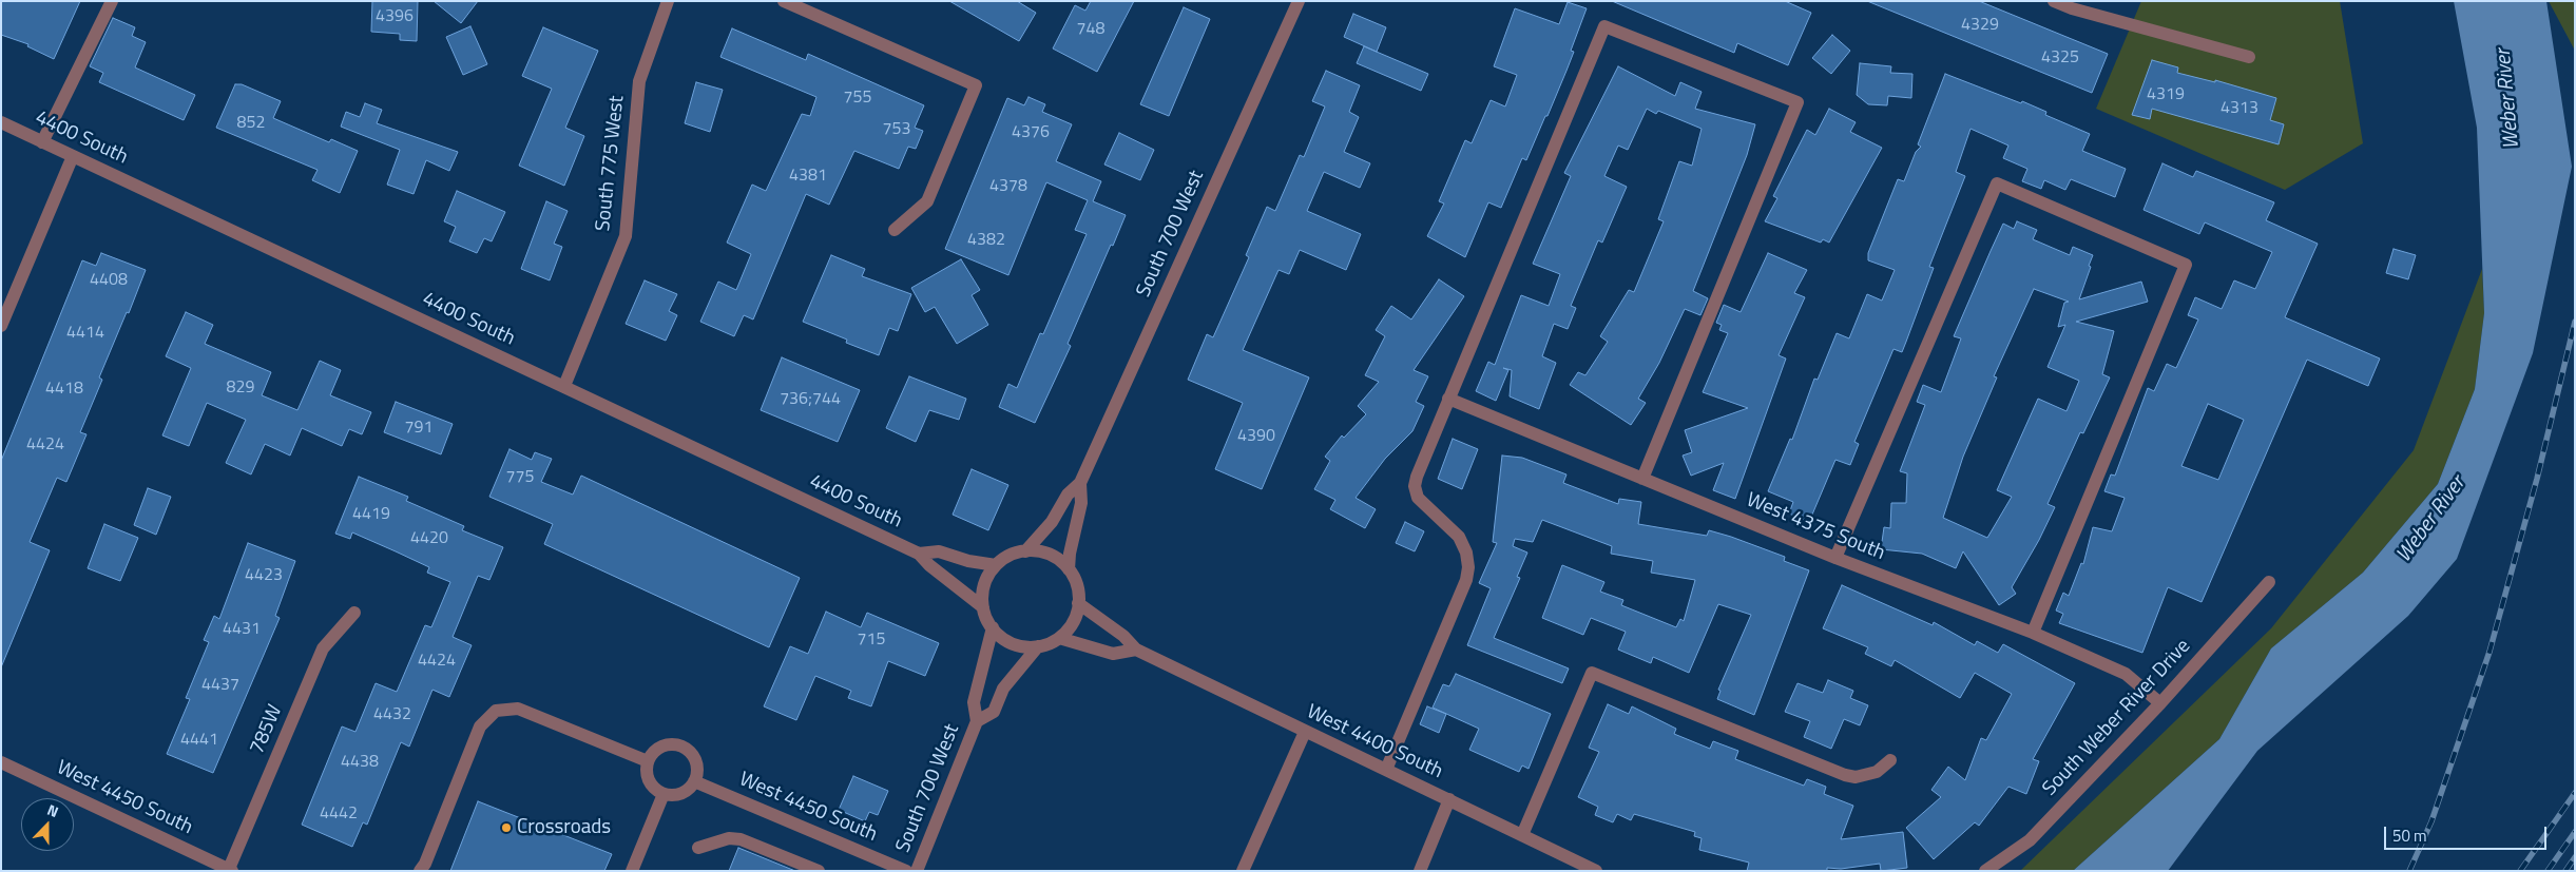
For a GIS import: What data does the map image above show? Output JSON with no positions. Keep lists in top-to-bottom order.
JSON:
{
  "streets": {
    "street": [
      "4400 South",
      "South 775 West",
      "South 700 West",
      "West 4375 South",
      "South Weber River Drive",
      "785W",
      "West 4400 South",
      "West 4450 South"
    ]
  },
  "crossings": [
    ["4400 South", "South 775 West"],
    ["South 700 West", "West 4400 South"],
    ["West 4375 South", "South Weber River Drive"],
    ["785W", "West 4450 South"]
  ],
  "water": ["Weber River"],
  "places": ["Crossroads"],
  "house_numbers": [
    "4396",
    "4329",
    "748",
    "4325",
    "4319",
    "755",
    "4313",
    "852",
    "753",
    "4376",
    "4381",
    "4378",
    "4382",
    "4408",
    "4414",
    "829",
    "4418",
    "736;744",
    "791",
    "4390",
    "4424",
    "775",
    "4419",
    "4420",
    "4423",
    "4431",
    "715",
    "4424",
    "4437",
    "4432",
    "4441",
    "4438",
    "4442"
  ],
  "scale_bar": "50 m",
  "north": "top"
}
